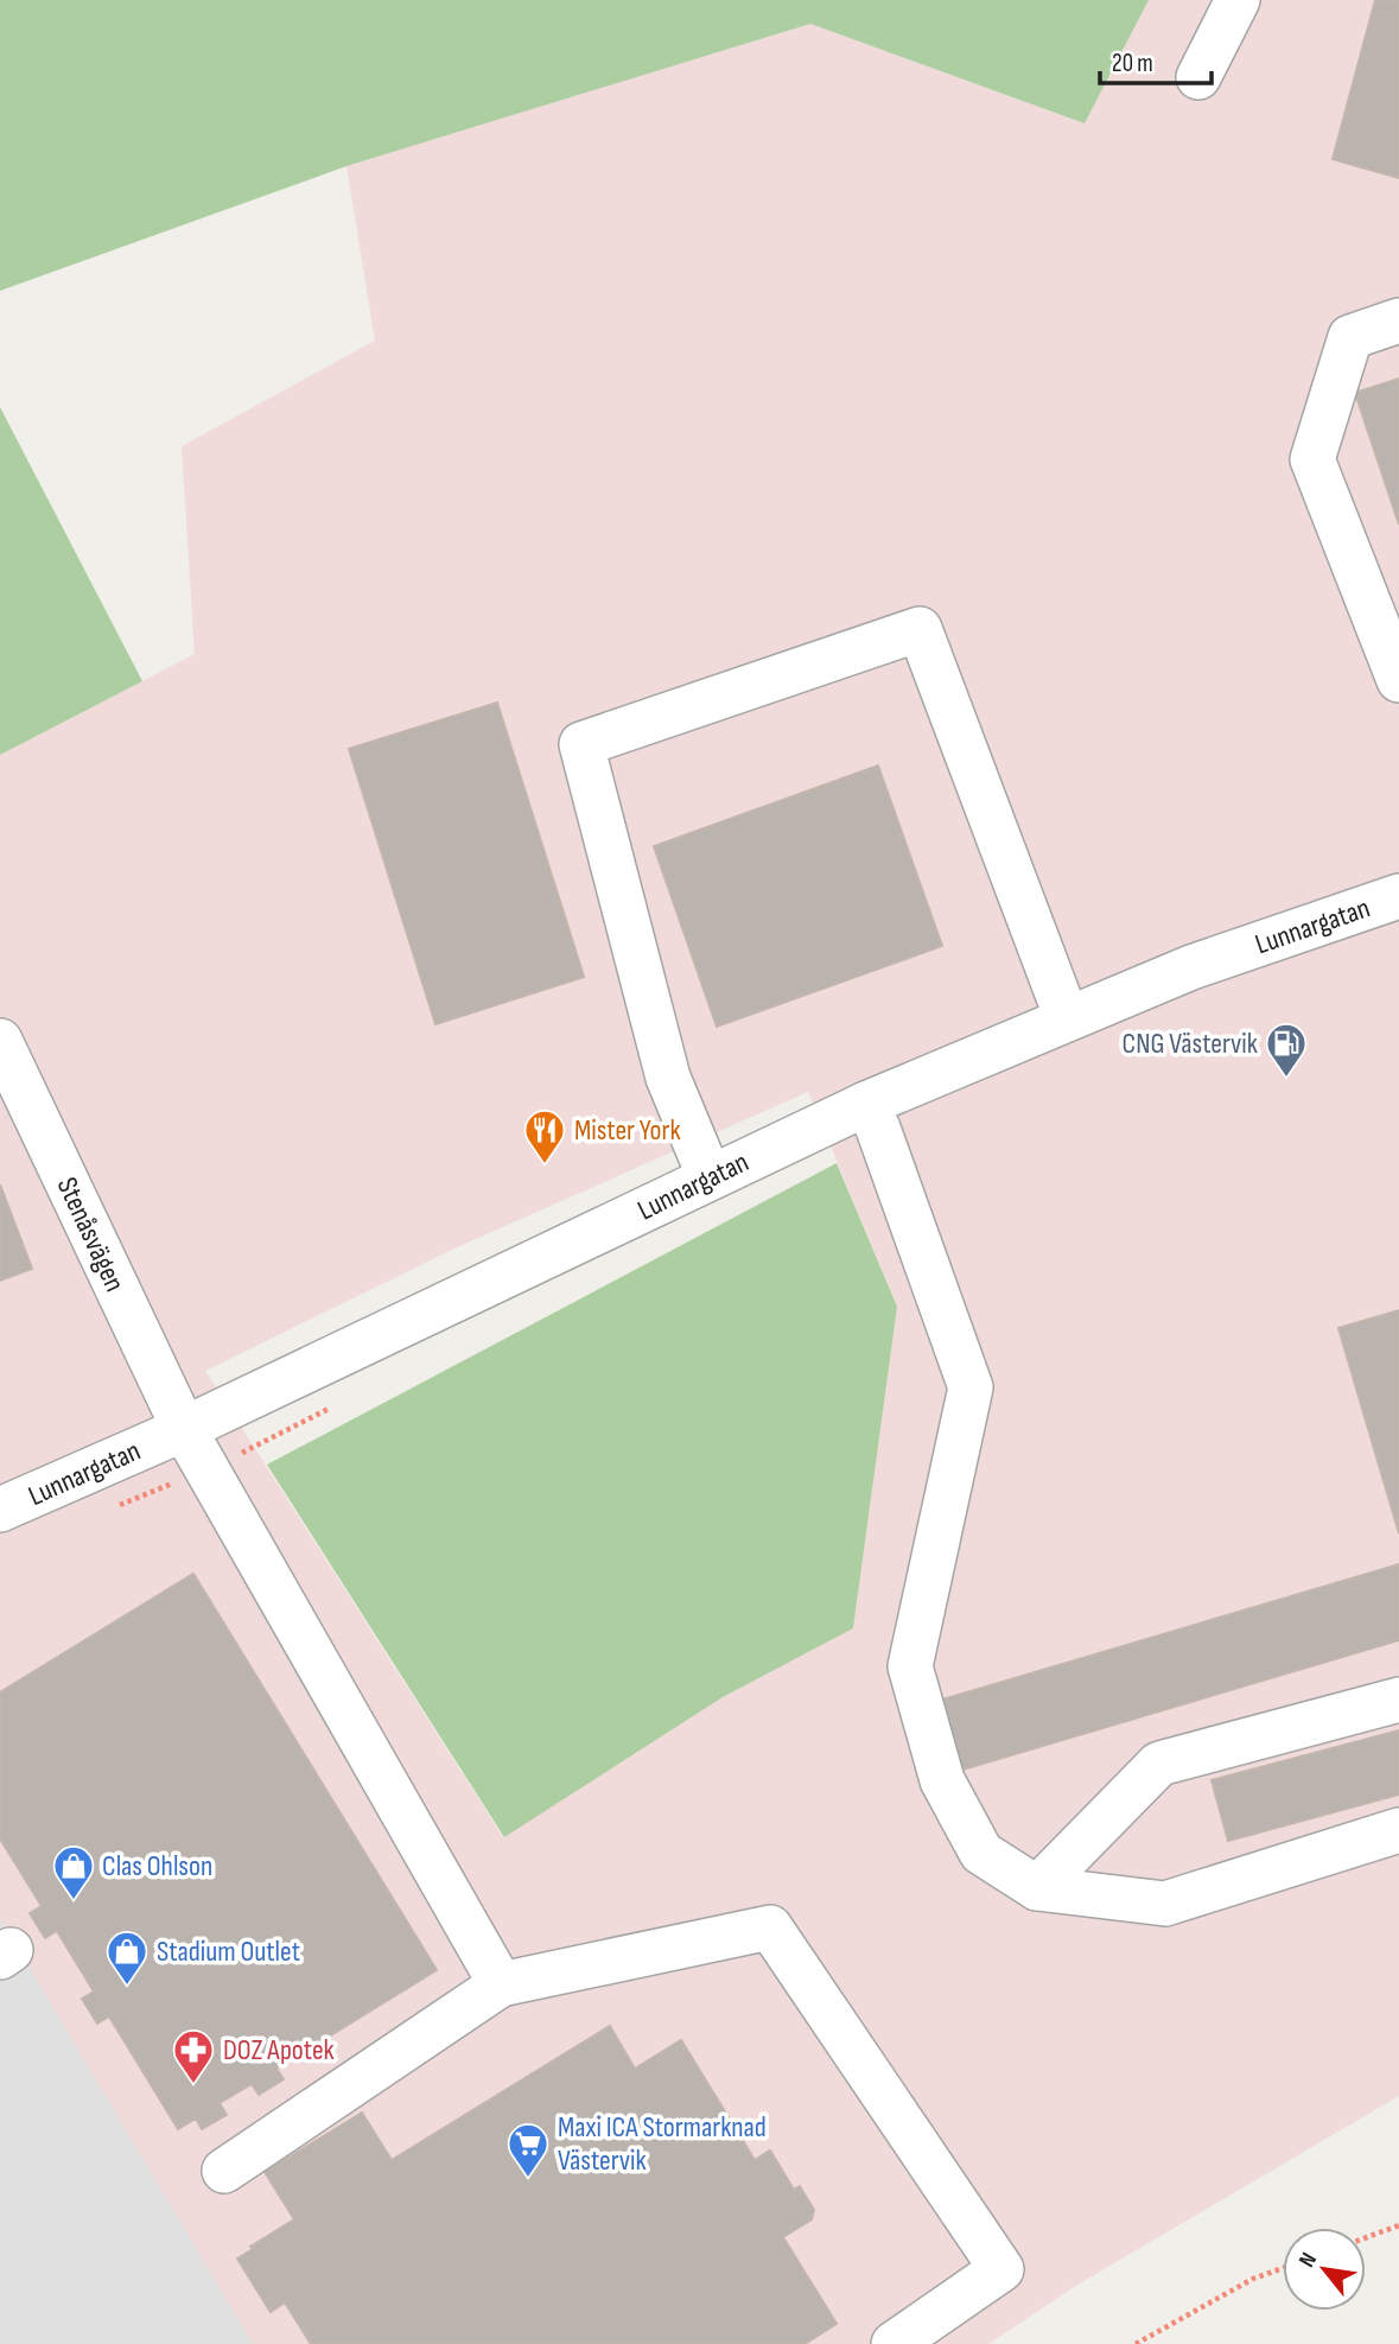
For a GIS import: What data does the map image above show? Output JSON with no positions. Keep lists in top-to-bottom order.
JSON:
{
  "streets": {
    "street": ["Lunnargatan", "Stenåsvägen"]
  },
  "crossings": [
    ["Lunnargatan", "Stenåsvägen"]
  ],
  "places": {
    "fuel station": ["CNG Västervik"],
    "restaurant": ["Mister York"],
    "shop": ["Clas Ohlson", "Stadium Outlet"],
    "pharmacy": ["DOZ Apotek"],
    "supermarket": ["Maxi ICA Stormarknad Västervik"]
  },
  "scale_bar": "20 m",
  "north": "top left"
}
